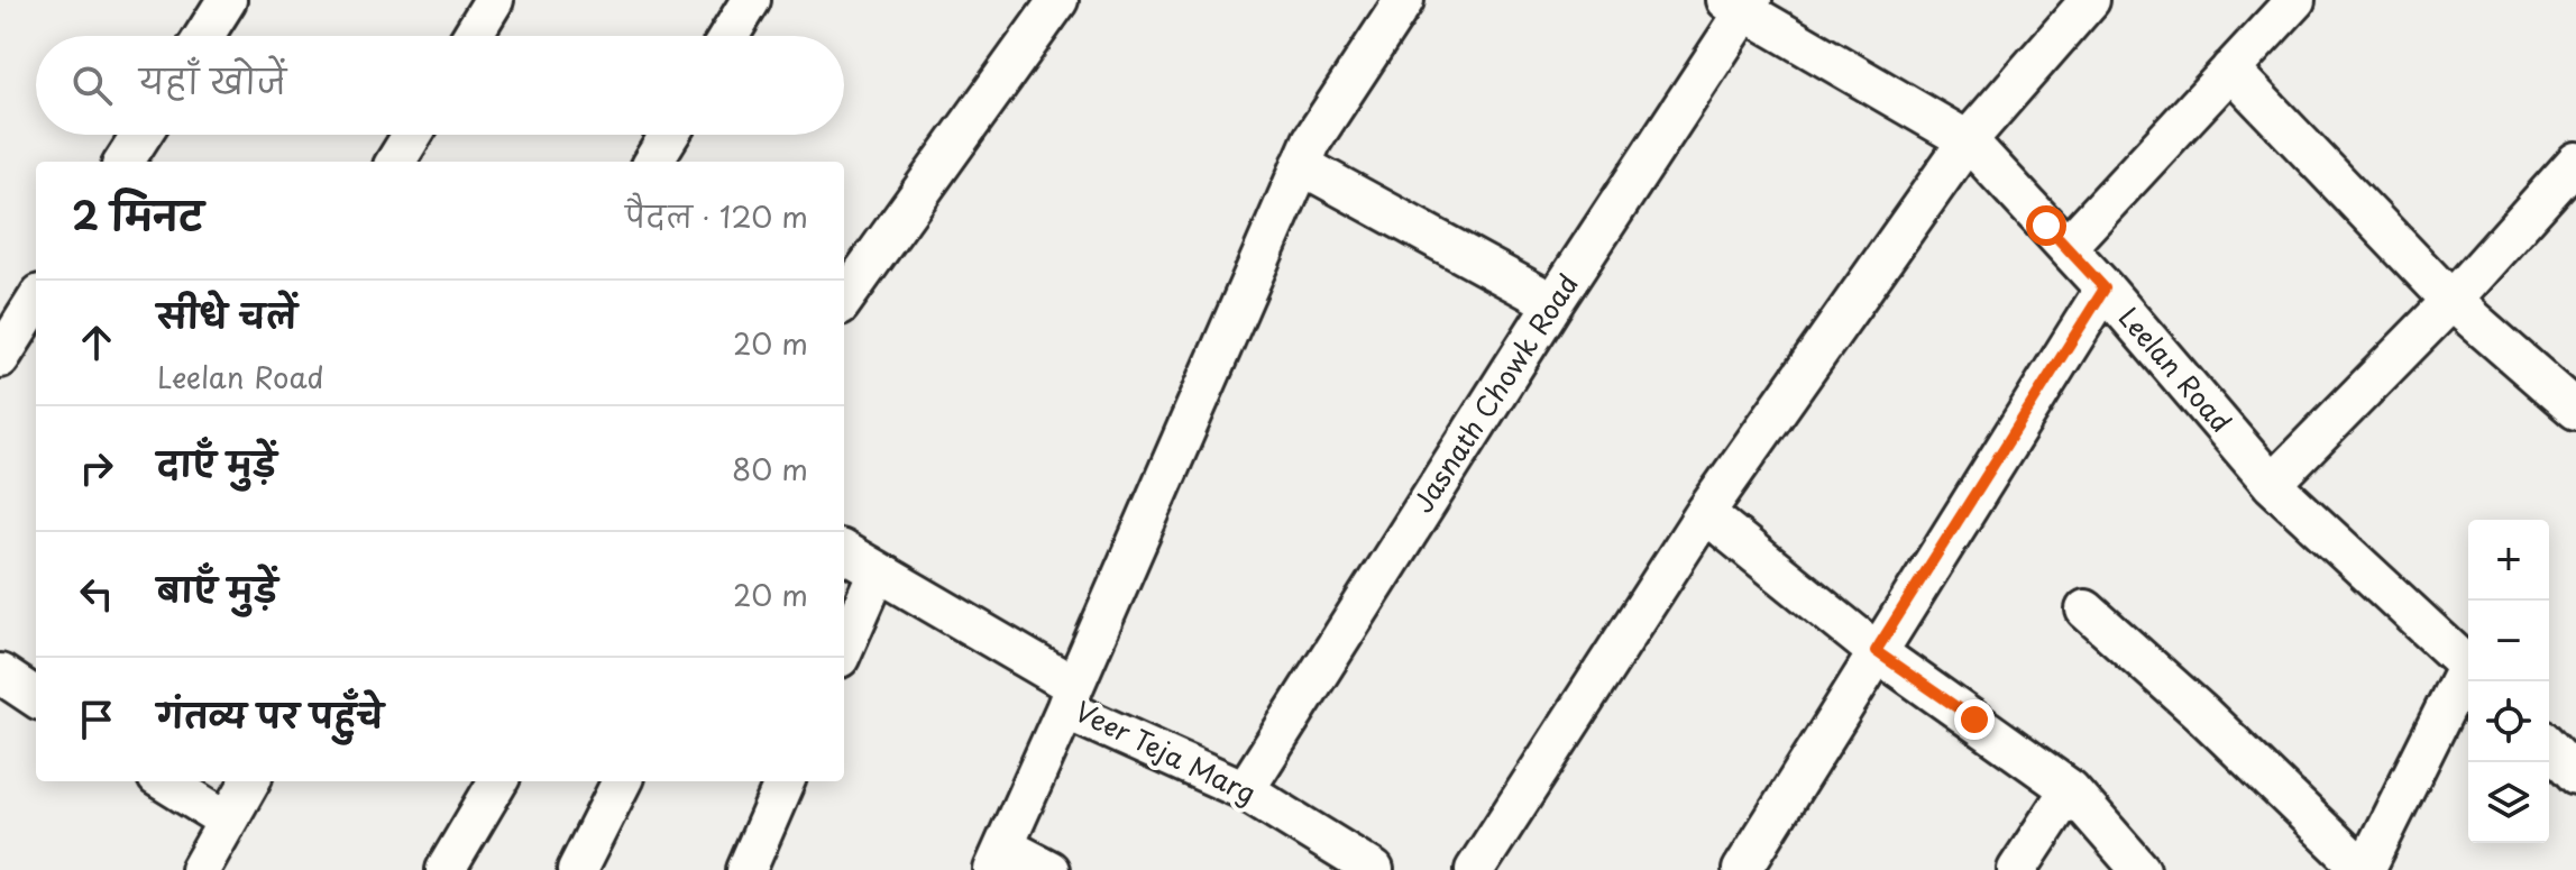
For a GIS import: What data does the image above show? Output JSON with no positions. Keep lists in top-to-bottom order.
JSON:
{
  "streets": {
    "street": ["Leelan Road", "Jasnath Chowk Road", "Veer Teja Marg"]
  },
  "crossings": [
    ["Leelan Road", "Jasnath Chowk Road"],
    ["Jasnath Chowk Road", "Veer Teja Marg"]
  ],
  "page": {
    "search": "यहाँ खोजें",
    "heading": ["2 मिनट", "पैदल · 120 m"],
    "list": [
      ["सीधे चलें", "Leelan Road", "20 m"],
      ["दाएँ मुड़ें", "80 m"],
      ["बाएँ मुड़ें", "20 m"],
      "गंतव्य पर पहुँचे"
    ],
    "map_buttons": ["+", "−"]
  }
}
